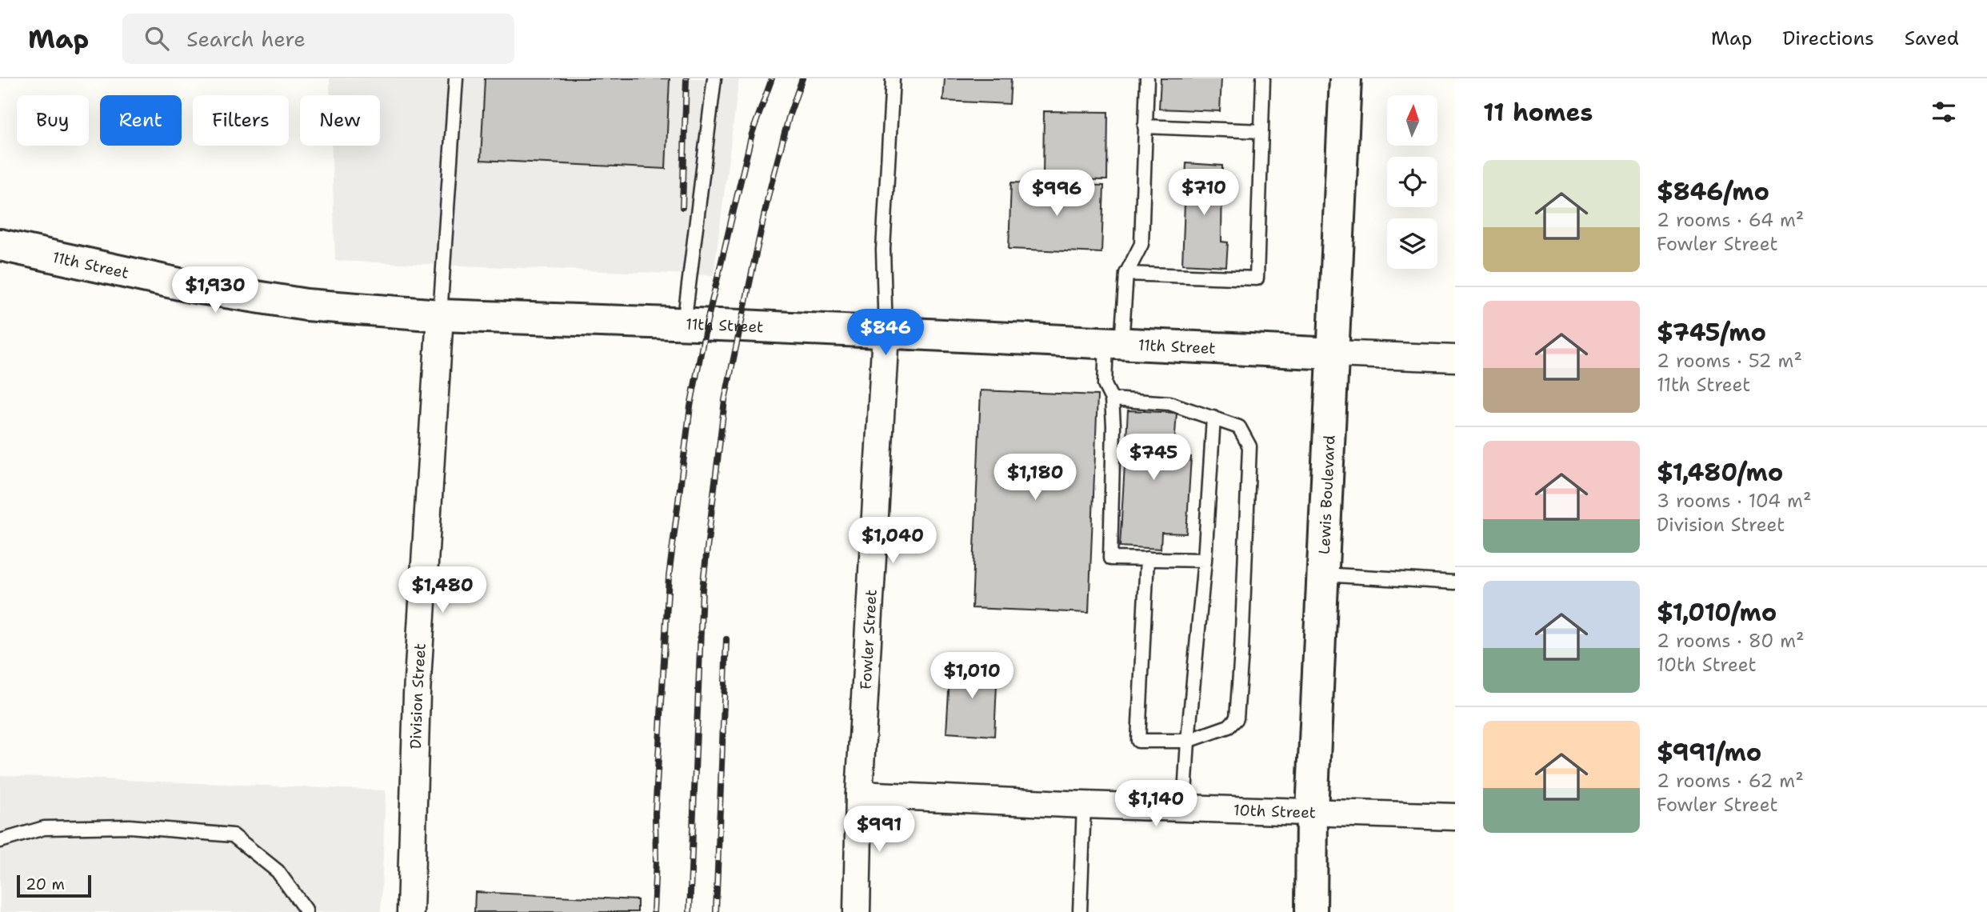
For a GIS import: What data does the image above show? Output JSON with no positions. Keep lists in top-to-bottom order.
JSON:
{
  "streets": {
    "main road": ["11th Street", "Lewis Boulevard"],
    "street": ["Fowler Street", "Division Street", "10th Street"]
  },
  "crossings": [
    ["11th Street", "Lewis Boulevard"],
    ["11th Street", "Fowler Street"],
    ["11th Street", "Division Street"],
    ["Lewis Boulevard", "10th Street"],
    ["Fowler Street", "10th Street"]
  ],
  "scale_bar": "20 m",
  "north": "top",
  "page": {
    "header": "Map",
    "search": "Search here",
    "nav": ["Map", "Directions", "Saved"],
    "heading": "11 homes",
    "chip": [
      "Buy",
      "Rent",
      "Filters",
      "New"
    ],
    "list": [
      {
        "name": "$846/mo",
        "note": "2 rooms · 64 m² · Fowler Street"
      },
      {
        "name": "$745/mo",
        "note": "2 rooms · 52 m² · 11th Street"
      },
      {
        "name": "$1,480/mo",
        "note": "3 rooms · 104 m² · Division Street"
      },
      {
        "name": "$1,010/mo",
        "note": "2 rooms · 80 m² · 10th Street"
      },
      {
        "name": "$991/mo",
        "note": "2 rooms · 62 m² · Fowler Street"
      }
    ],
    "price": [
      "$710",
      "$996",
      "$1,930",
      "$846",
      "$745",
      "$1,180",
      "$1,040",
      "$1,480",
      "$1,010",
      "$1,140",
      "$991"
    ],
    "scale": "20 m"
  }
}
